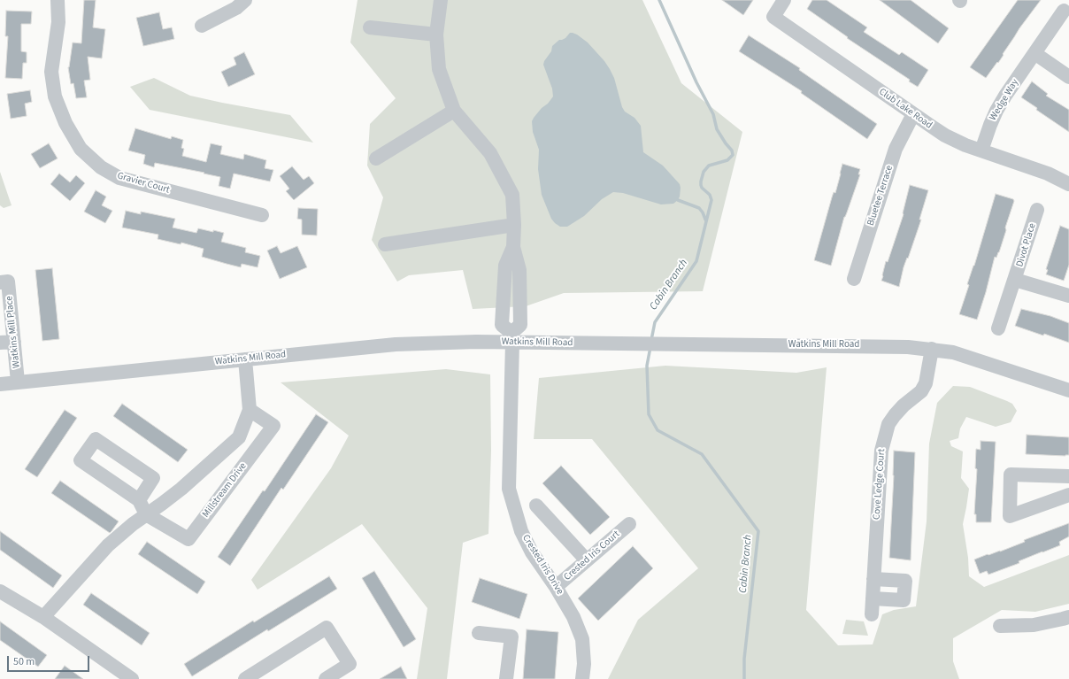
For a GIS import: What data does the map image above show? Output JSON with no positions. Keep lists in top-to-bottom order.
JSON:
{
  "streets": {
    "street": [
      "Wedge Way",
      "Club Lake Road",
      "Gravier Court",
      "Bluetee Terrace",
      "Divot Place",
      "Watkins Mill Place",
      "Watkins Mill Road",
      "Cove Ledge Court",
      "Millstream Drive",
      "Crested Iris Court",
      "Crested Iris Drive"
    ]
  },
  "crossings": [
    ["Wedge Way", "Club Lake Road"],
    ["Club Lake Road", "Bluetee Terrace"],
    ["Watkins Mill Place", "Watkins Mill Road"],
    ["Watkins Mill Road", "Cove Ledge Court"],
    ["Watkins Mill Road", "Crested Iris Drive"],
    ["Crested Iris Court", "Crested Iris Drive"]
  ],
  "water": ["Cabin Branch"],
  "scale_bar": "50 m"
}
